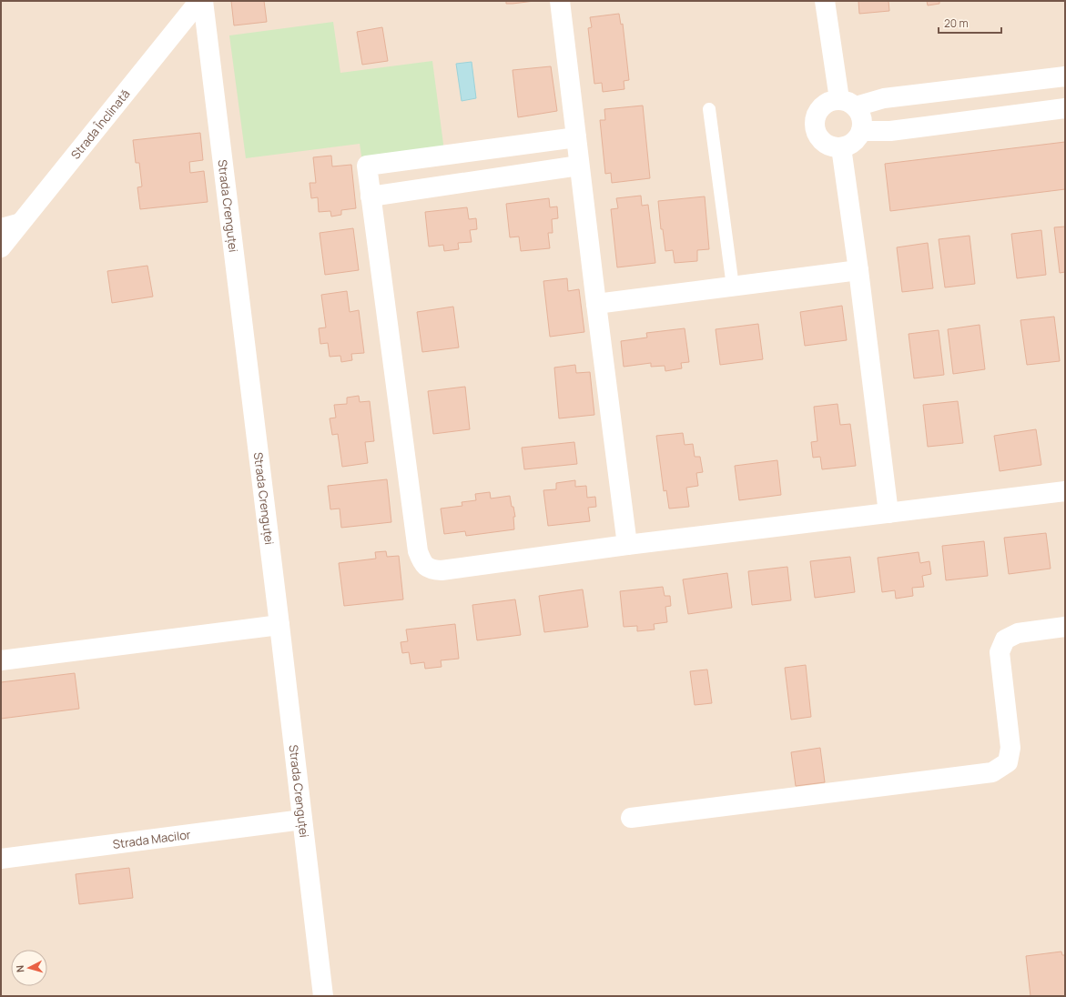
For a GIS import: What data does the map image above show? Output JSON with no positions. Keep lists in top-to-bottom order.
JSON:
{
  "streets": {
    "street": ["Strada Înclinată", "Strada Crenguței", "Strada Macilor"]
  },
  "crossings": [
    ["Strada Crenguței", "Strada Macilor"]
  ],
  "scale_bar": "20 m",
  "north": "left"
}
